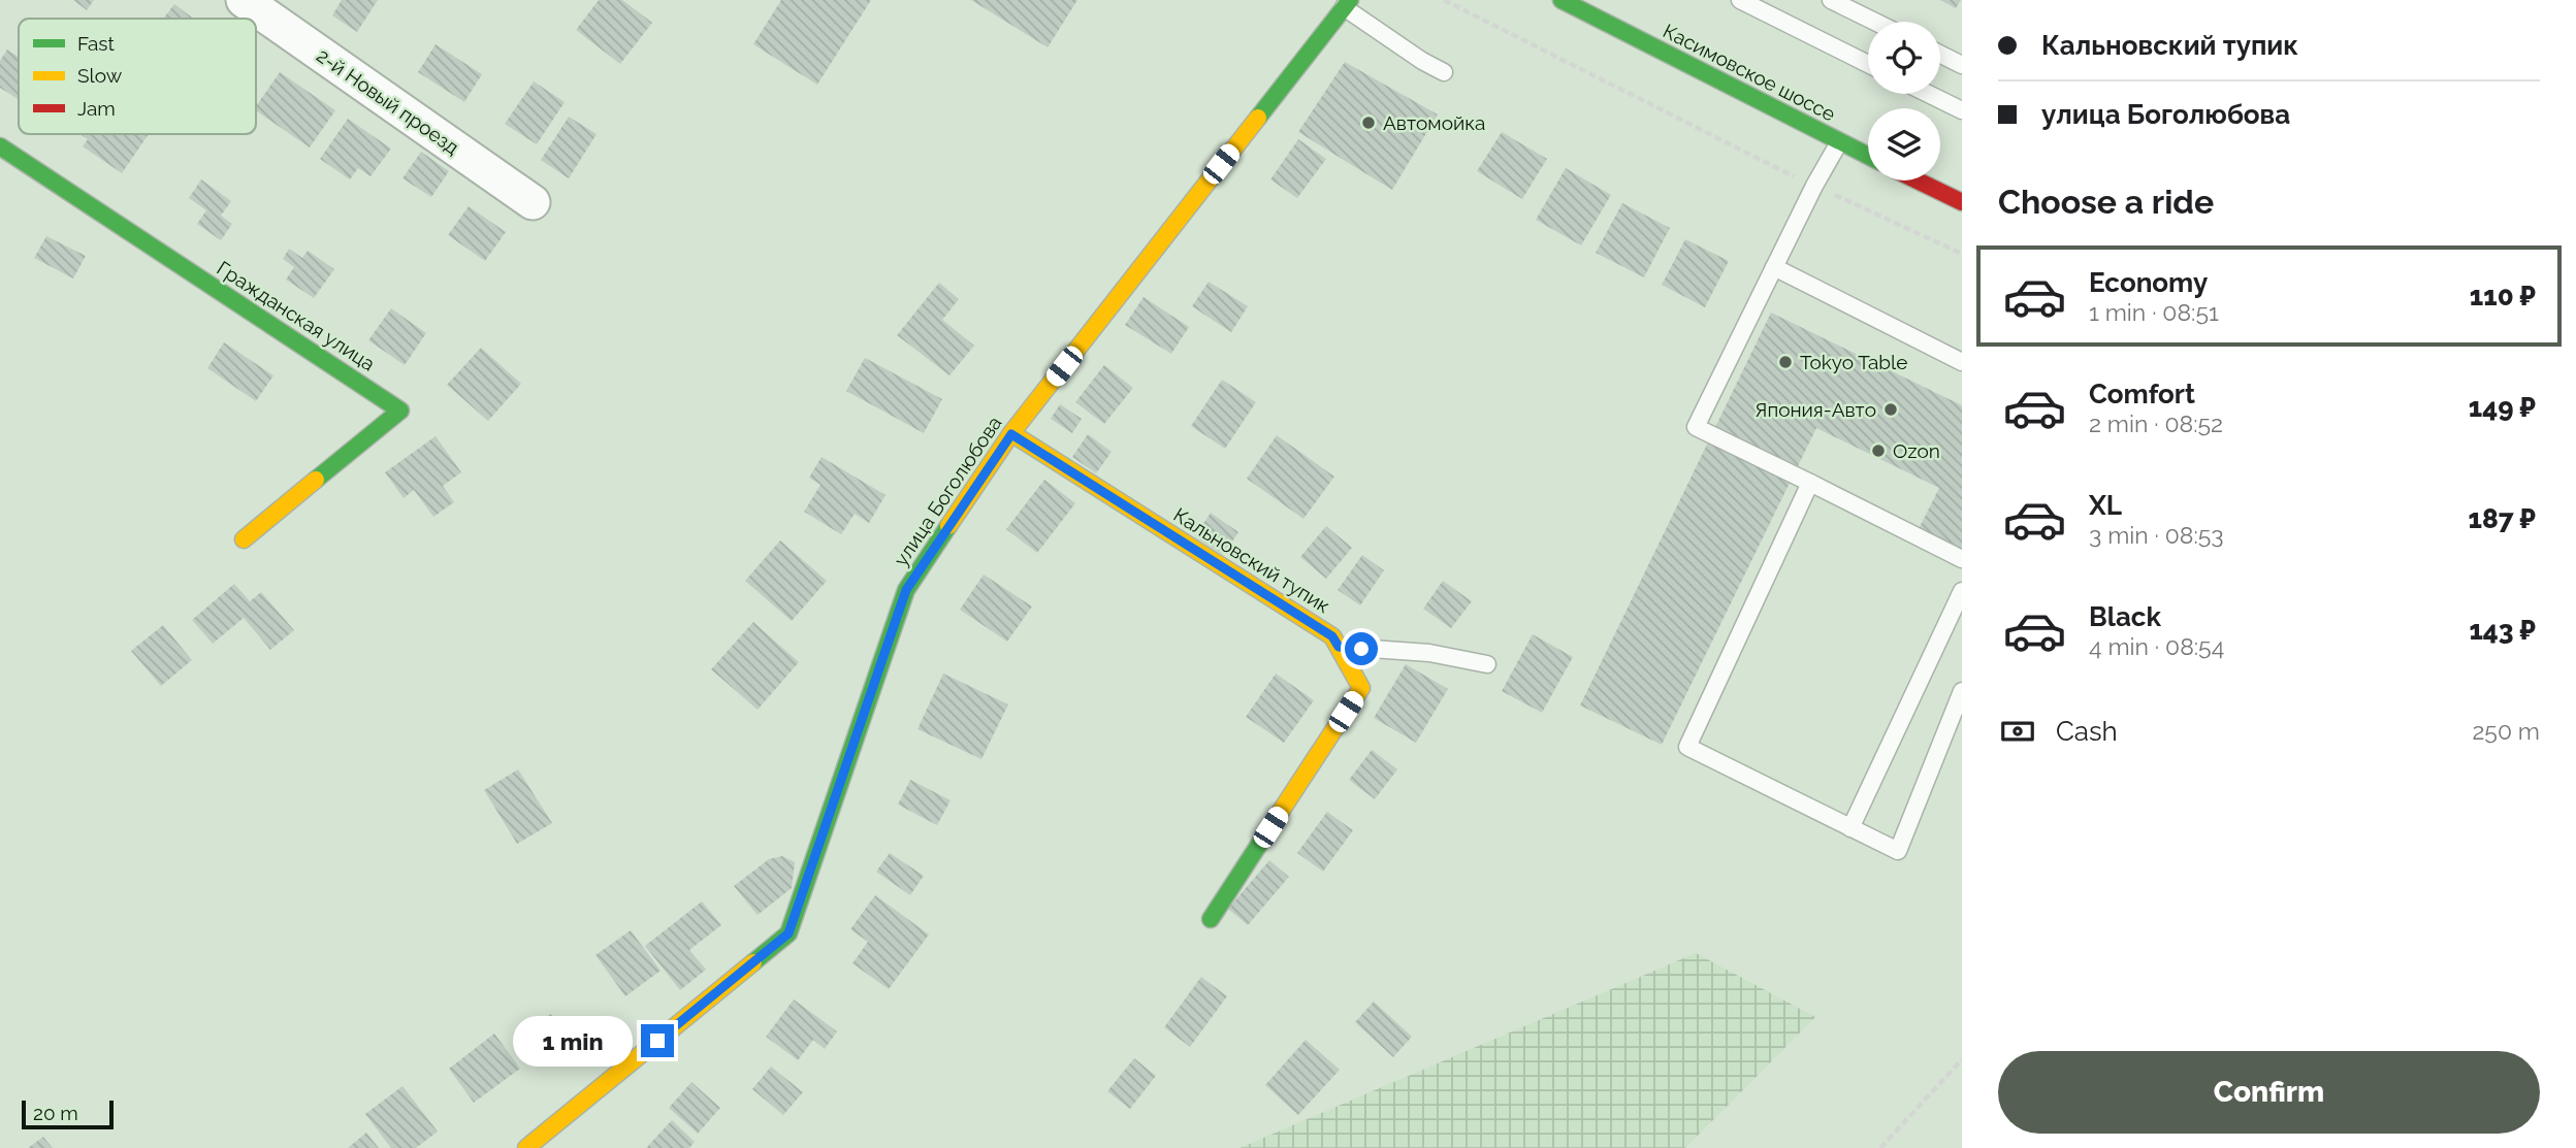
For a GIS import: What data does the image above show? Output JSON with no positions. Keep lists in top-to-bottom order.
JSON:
{
  "streets": {
    "street": [
      "Касимовское шоссе",
      "2-й Новый проезд",
      "Гражданская улица",
      "улица Боголюбова",
      "Кальновский тупик"
    ]
  },
  "crossings": [
    ["улица Боголюбова", "Кальновский тупик"]
  ],
  "places": [
    "Автомойка",
    "Tokyo Table",
    "Япония-Авто",
    "Ozon"
  ],
  "legend": ["Fast", "Slow", "Jam"],
  "scale_bar": "20 m",
  "page": {
    "banner": ["Кальновский тупик", "улица Боголюбова"],
    "heading": "Choose a ride",
    "list": [
      {
        "name": "Economy",
        "note": "1 min · 08:51",
        "value": "110 ₽"
      },
      {
        "name": "Comfort",
        "note": "2 min · 08:52",
        "value": "149 ₽"
      },
      {
        "name": "XL",
        "note": "3 min · 08:53",
        "value": "187 ₽"
      },
      {
        "name": "Black",
        "note": "4 min · 08:54",
        "value": "143 ₽"
      }
    ],
    "pay": ["Cash", "250 m"],
    "bubble": "1 min",
    "buttons": "Confirm",
    "scale": "20 m"
  }
}
